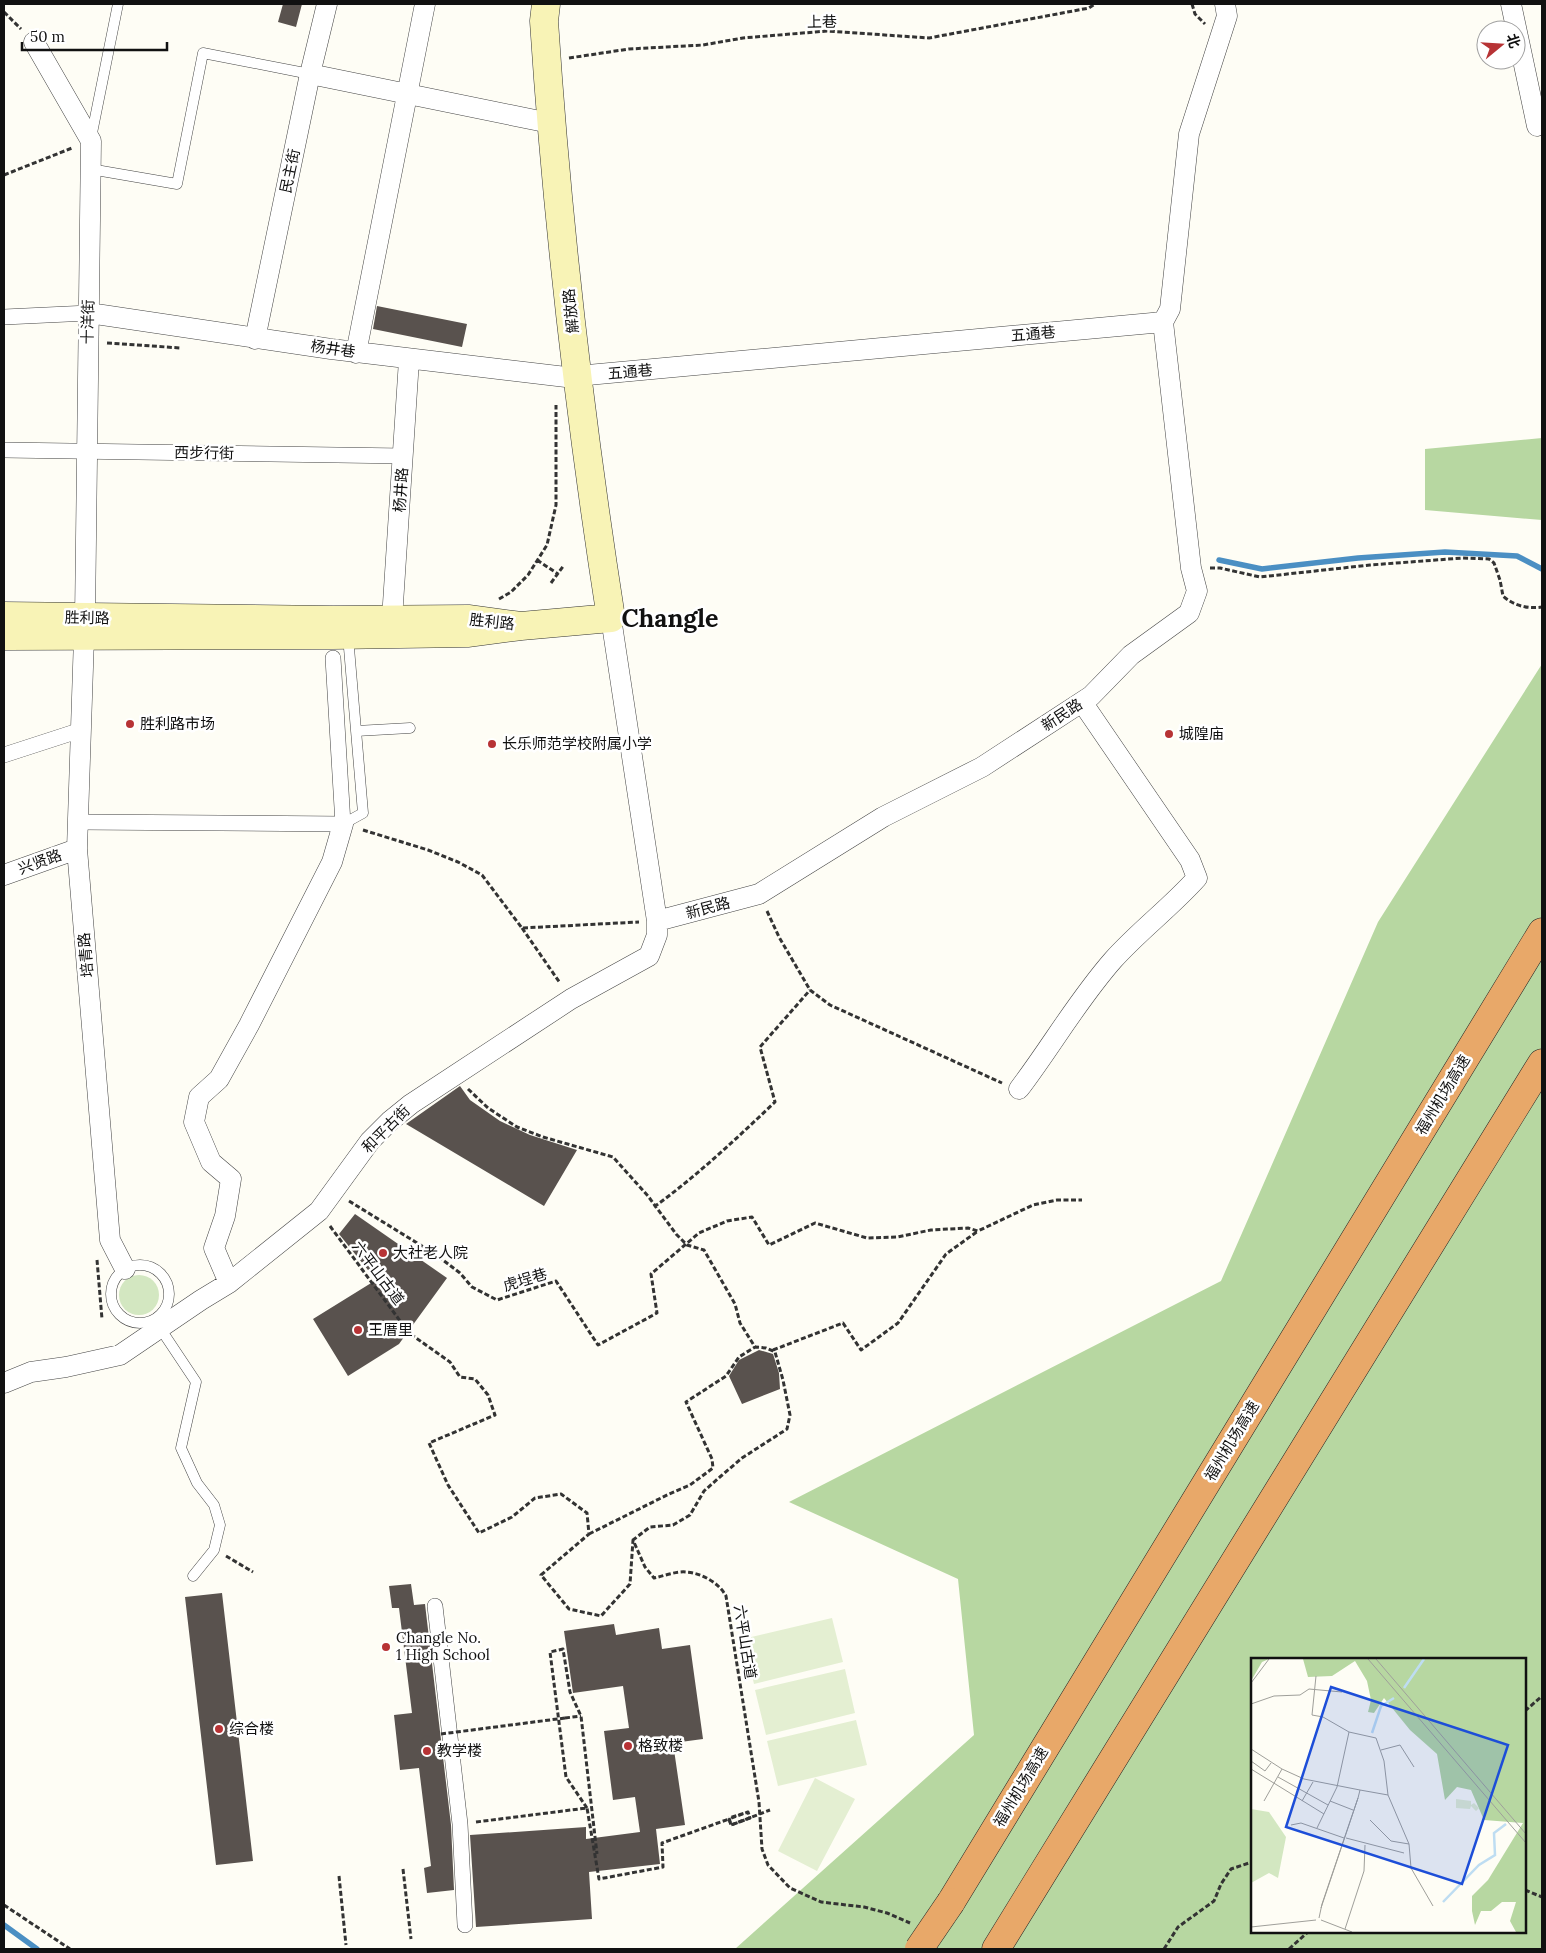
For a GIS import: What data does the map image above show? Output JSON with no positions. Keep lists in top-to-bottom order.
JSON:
{
  "streets": {
    "highway": ["福州机场高速"],
    "main road": ["解放路", "胜利路"],
    "street": [
      "民主街",
      "十洋街",
      "五通巷",
      "杨井巷",
      "西步行街",
      "杨井路",
      "新民路",
      "兴贤路",
      "培青路",
      "和平古街"
    ],
    "path": ["上巷", "六平山古道", "虎埕巷"]
  },
  "crossings": [
    ["上巷", "解放路"],
    ["民主街", "杨井巷"],
    ["解放路", "五通巷"],
    ["解放路", "杨井巷"],
    ["十洋街", "杨井巷"],
    ["十洋街", "西步行街"],
    ["十洋街", "胜利路"],
    ["十洋街", "培青路"],
    ["五通巷", "杨井巷"],
    ["五通巷", "新民路"],
    ["杨井巷", "杨井路"],
    ["西步行街", "杨井路"],
    ["杨井路", "胜利路"],
    ["胜利路", "培青路"],
    ["新民路", "和平古街"],
    ["兴贤路", "培青路"],
    ["培青路", "和平古街"],
    ["福州机场高速", "六平山古道"],
    ["和平古街", "六平山古道"],
    ["和平古街", "虎埕巷"]
  ],
  "districts": ["Changle"],
  "places": [
    "胜利路市场",
    "城隍庙",
    "长乐师范学校附属小学",
    "大社老人院",
    "王厝里",
    "Changle No. 1 High School",
    "综合楼",
    "格致楼",
    "教学楼"
  ],
  "scale_bar": "50 m",
  "north": "right"
}
